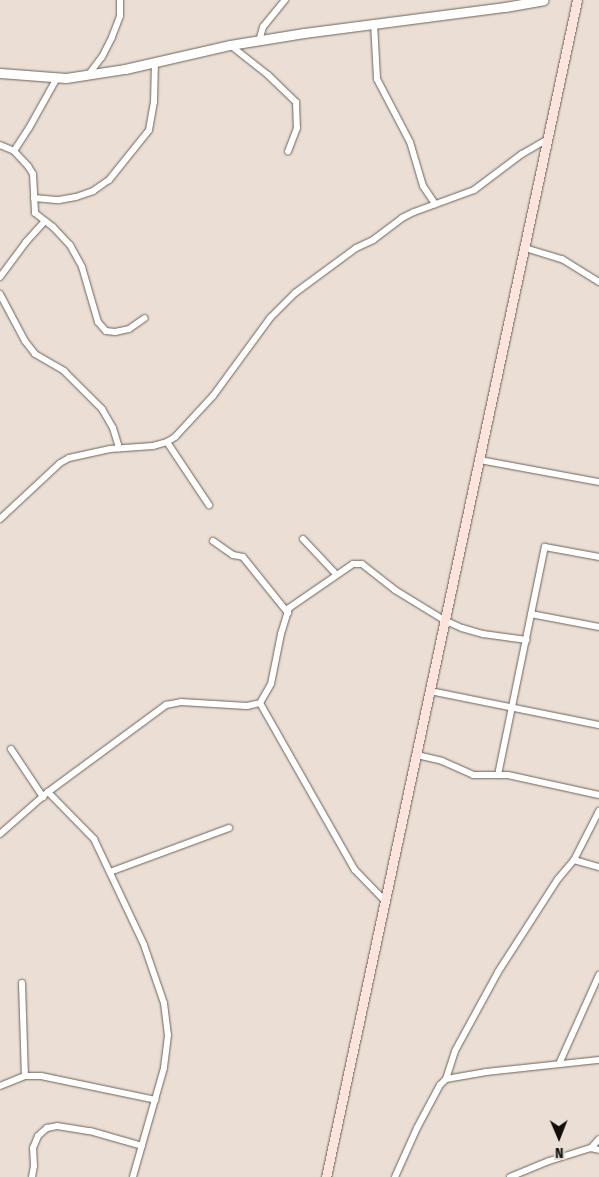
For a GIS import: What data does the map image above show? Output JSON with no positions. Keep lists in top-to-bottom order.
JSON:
{
  "north": "bottom"
}
